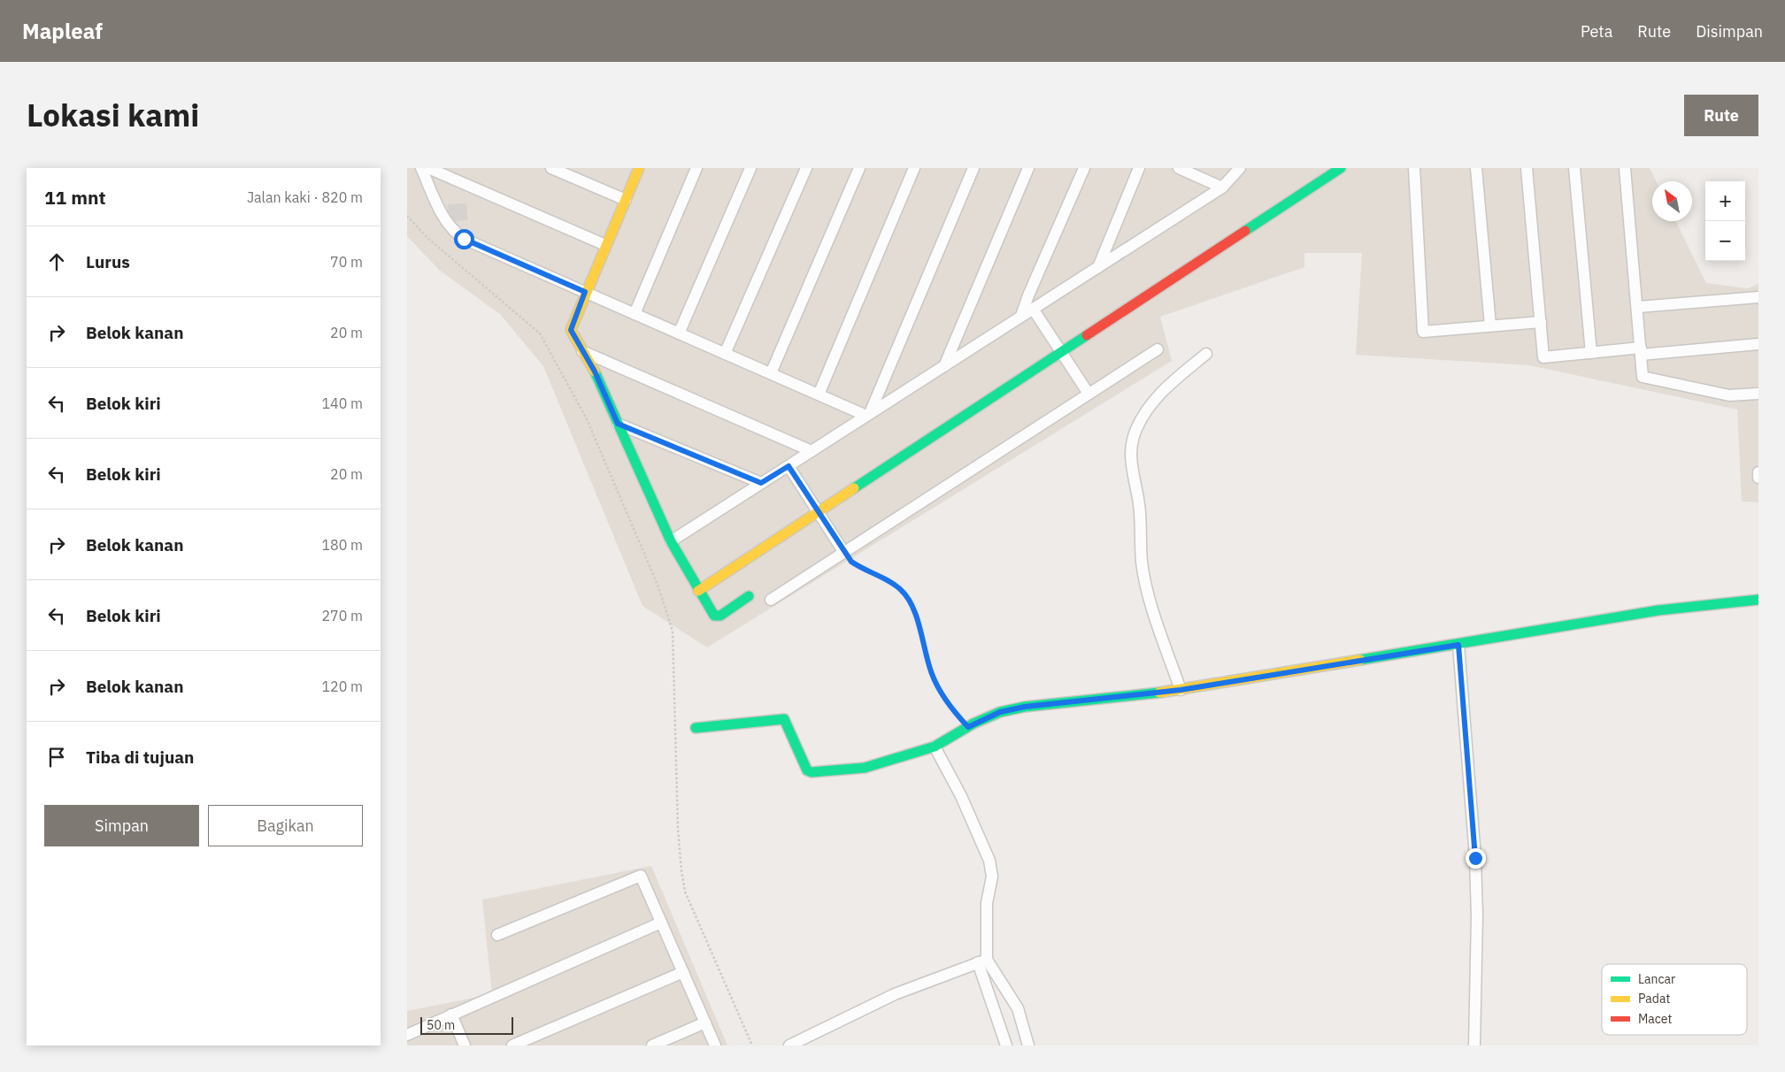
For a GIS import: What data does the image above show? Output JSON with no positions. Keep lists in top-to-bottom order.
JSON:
{
  "legend": ["Lancar", "Padat", "Macet"],
  "scale_bar": "50 m",
  "north": "top left",
  "page": {
    "header": "Mapleaf",
    "nav": ["Peta", "Rute", "Disimpan"],
    "title": "Lokasi kami",
    "buttons": [
      "Rute",
      ["Simpan", "Bagikan"]
    ],
    "heading": ["11 mnt", "Jalan kaki · 820 m"],
    "map_buttons": ["+", "−"],
    "list": [
      ["Lurus", "70 m"],
      ["Belok kanan", "20 m"],
      ["Belok kiri", "140 m"],
      ["Belok kiri", "20 m"],
      ["Belok kanan", "180 m"],
      ["Belok kiri", "270 m"],
      ["Belok kanan", "120 m"],
      "Tiba di tujuan"
    ],
    "scale": "50 m"
  }
}
